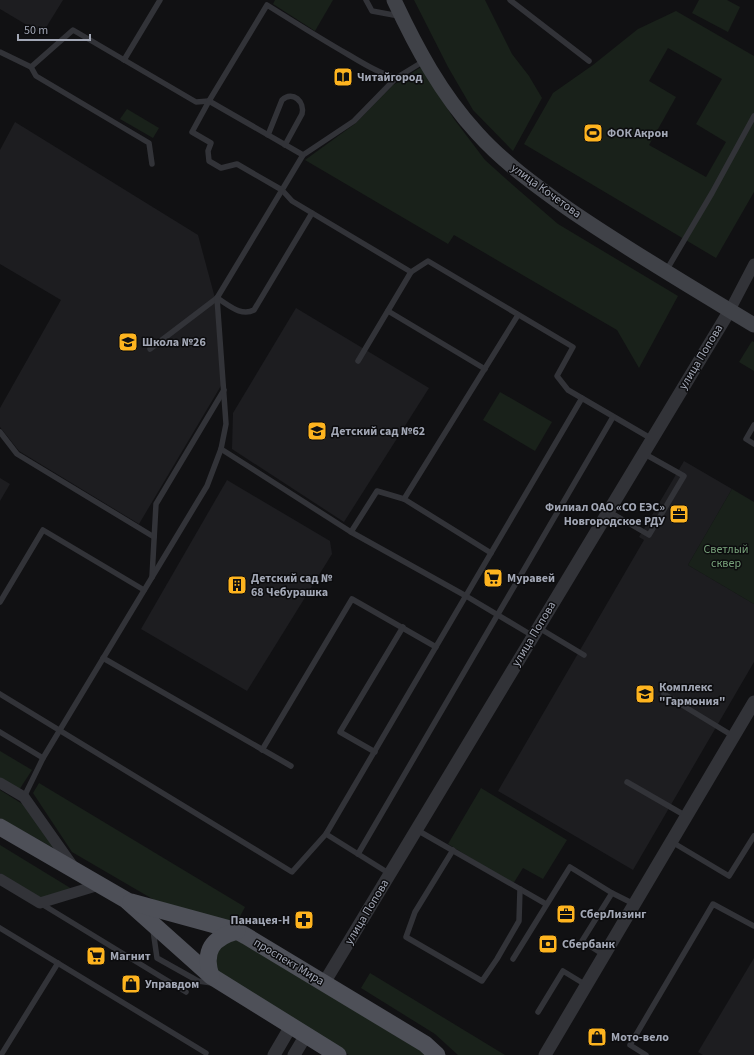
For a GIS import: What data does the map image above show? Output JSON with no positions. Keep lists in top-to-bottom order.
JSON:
{
  "streets": {
    "main road": ["улица Кочетова", "проспект Мира"],
    "street": ["улица Попова"]
  },
  "crossings": [
    ["улица Кочетова", "улица Попова"],
    ["улица Попова", "проспект Мира"]
  ],
  "parks": ["Светлый сквер"],
  "places": {
    "library": ["Читайгород"],
    "sports": ["ФОК Акрон"],
    "school or university": ["Школа №26", "Детский сад №62", "Комплекс \"Гармония\""],
    "office": ["Филиал ОАО «СО ЕЭС» Новгородское РДУ", "СберЛизинг"],
    "supermarket": ["Муравей", "Магнит"],
    "building": ["Детский сад № 68 Чебурашка"],
    "pharmacy": ["Панацея-Н"],
    "bank": ["Сбербанк"],
    "shop": ["Управдом", "Мото-вело"]
  },
  "scale_bar": "50 m"
}
